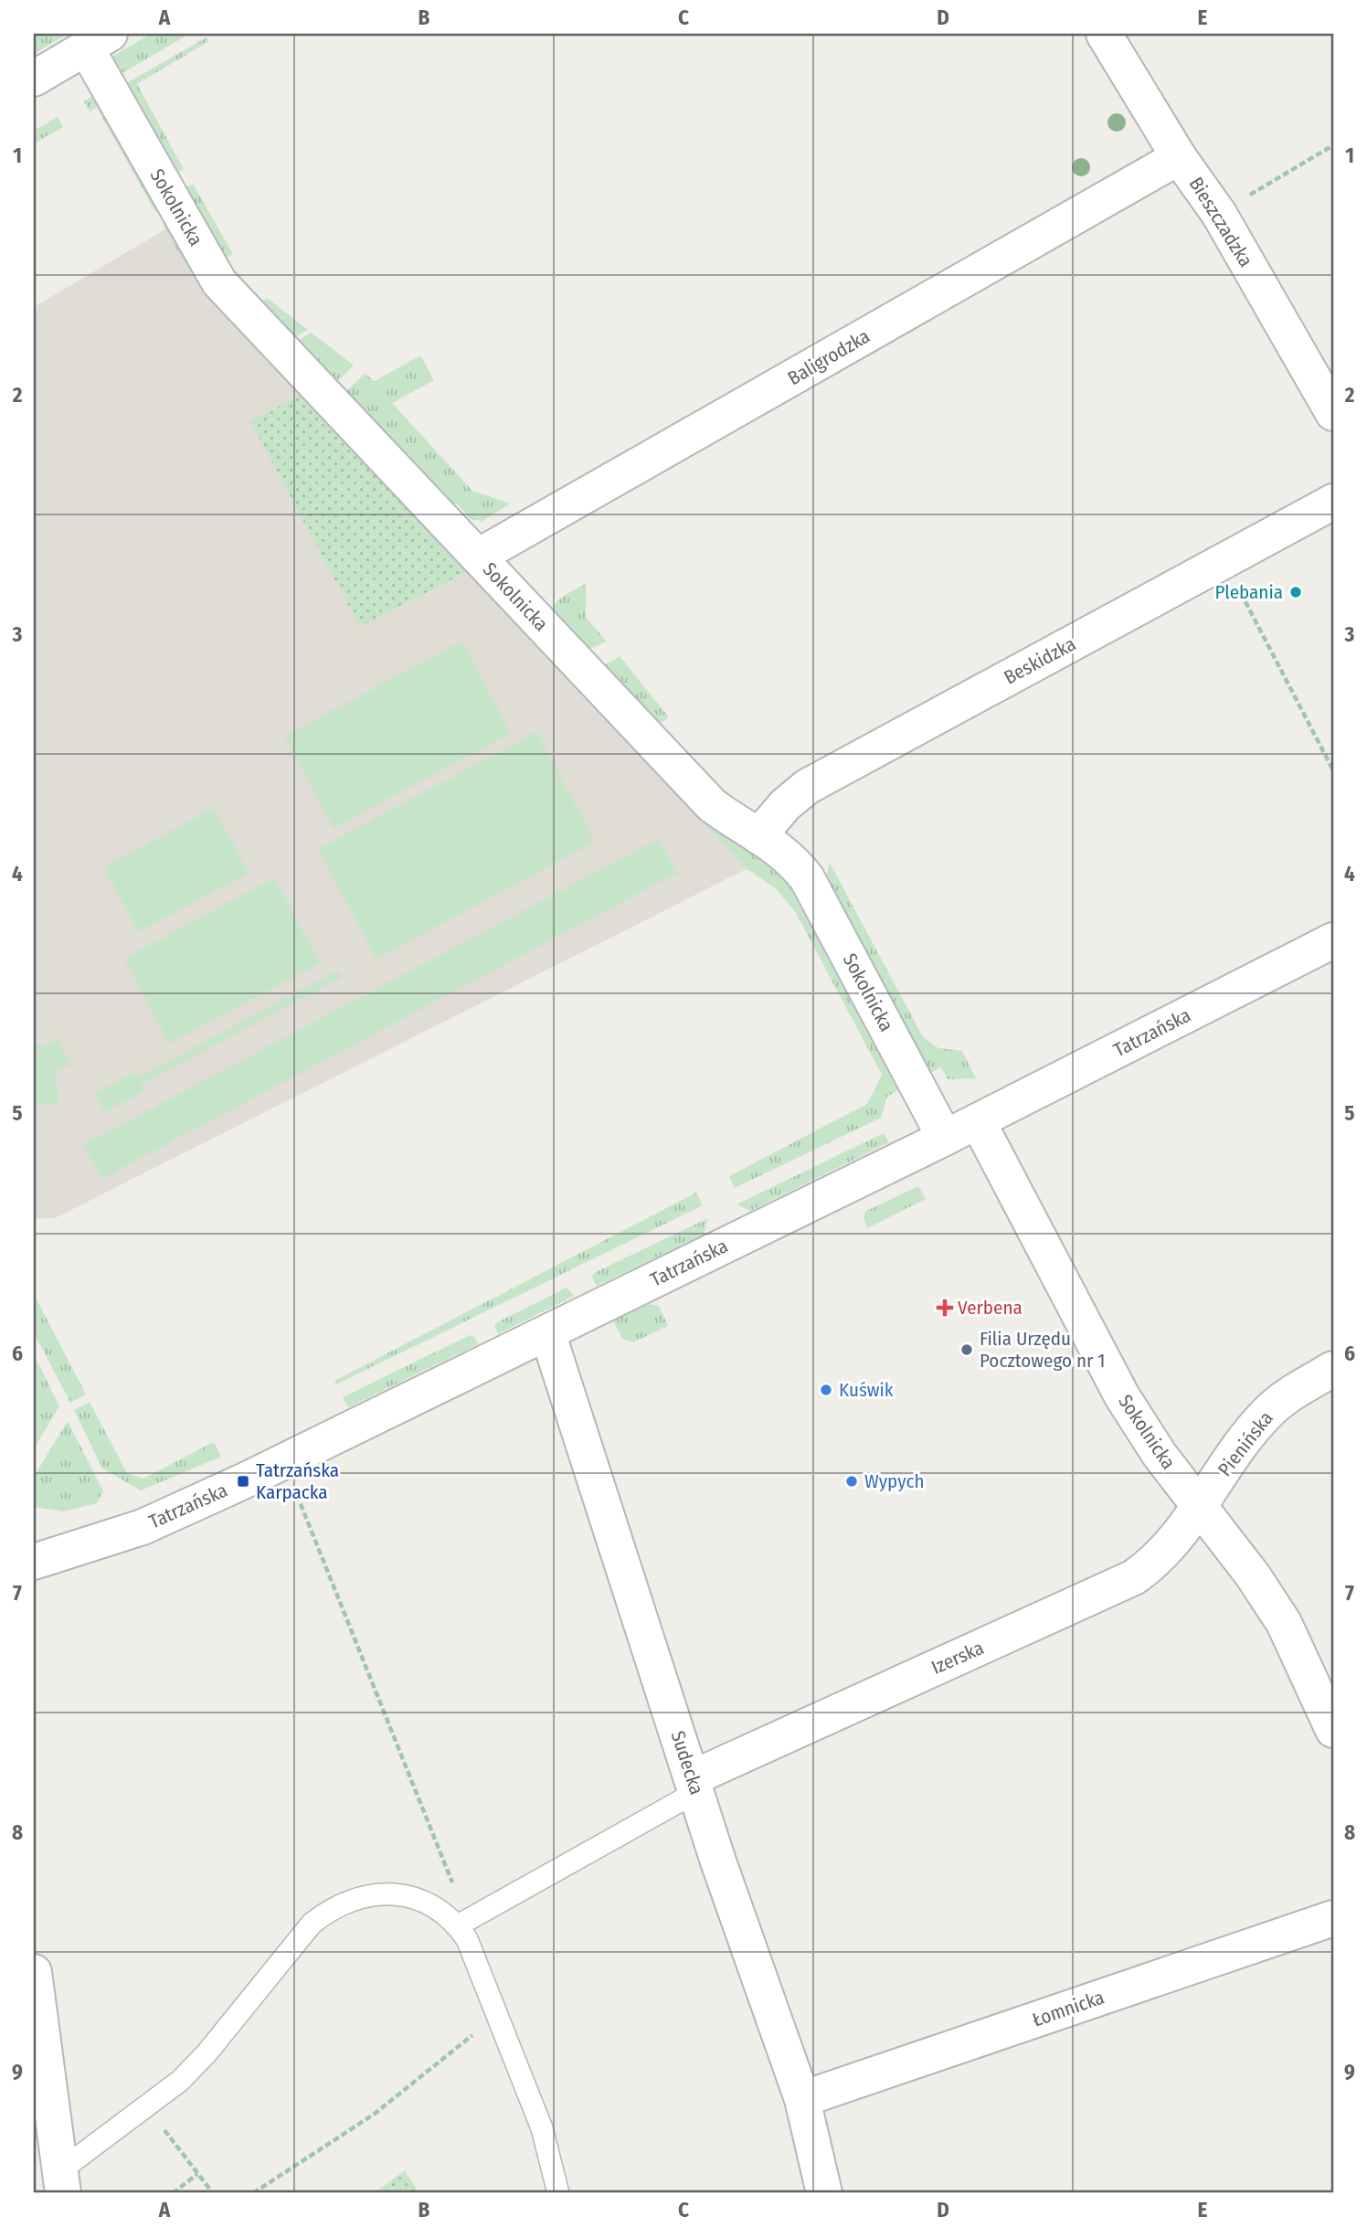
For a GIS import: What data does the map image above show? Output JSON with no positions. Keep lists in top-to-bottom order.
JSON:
{
  "streets": {
    "street": [
      "Sokolnicka",
      "Bieszczadzka",
      "Baligrodzka",
      "Beskidzka",
      "Tatrzańska",
      "Pienińska",
      "Izerska",
      "Sudecka",
      "Łomnicka"
    ]
  },
  "crossings": [
    ["Sokolnicka", "Baligrodzka"],
    ["Sokolnicka", "Beskidzka"],
    ["Sokolnicka", "Tatrzańska"],
    ["Sokolnicka", "Pienińska"],
    ["Sokolnicka", "Izerska"],
    ["Bieszczadzka", "Baligrodzka"],
    ["Tatrzańska", "Sudecka"],
    ["Pienińska", "Izerska"],
    ["Izerska", "Sudecka"],
    ["Sudecka", "Łomnicka"]
  ],
  "places": {
    "other": [
      "Plebania",
      "Filia Urzędu Pocztowego nr 1",
      "Kuświk",
      "Wypych"
    ],
    "health": ["Verbena"],
    "transit": ["Tatrzańska Karpacka"]
  },
  "grid": {
    "columns": [
      "A",
      "B",
      "C",
      "D",
      "E"
    ],
    "rows": [
      "1",
      "2",
      "3",
      "4",
      "5",
      "6",
      "7",
      "8",
      "9"
    ]
  }
}
